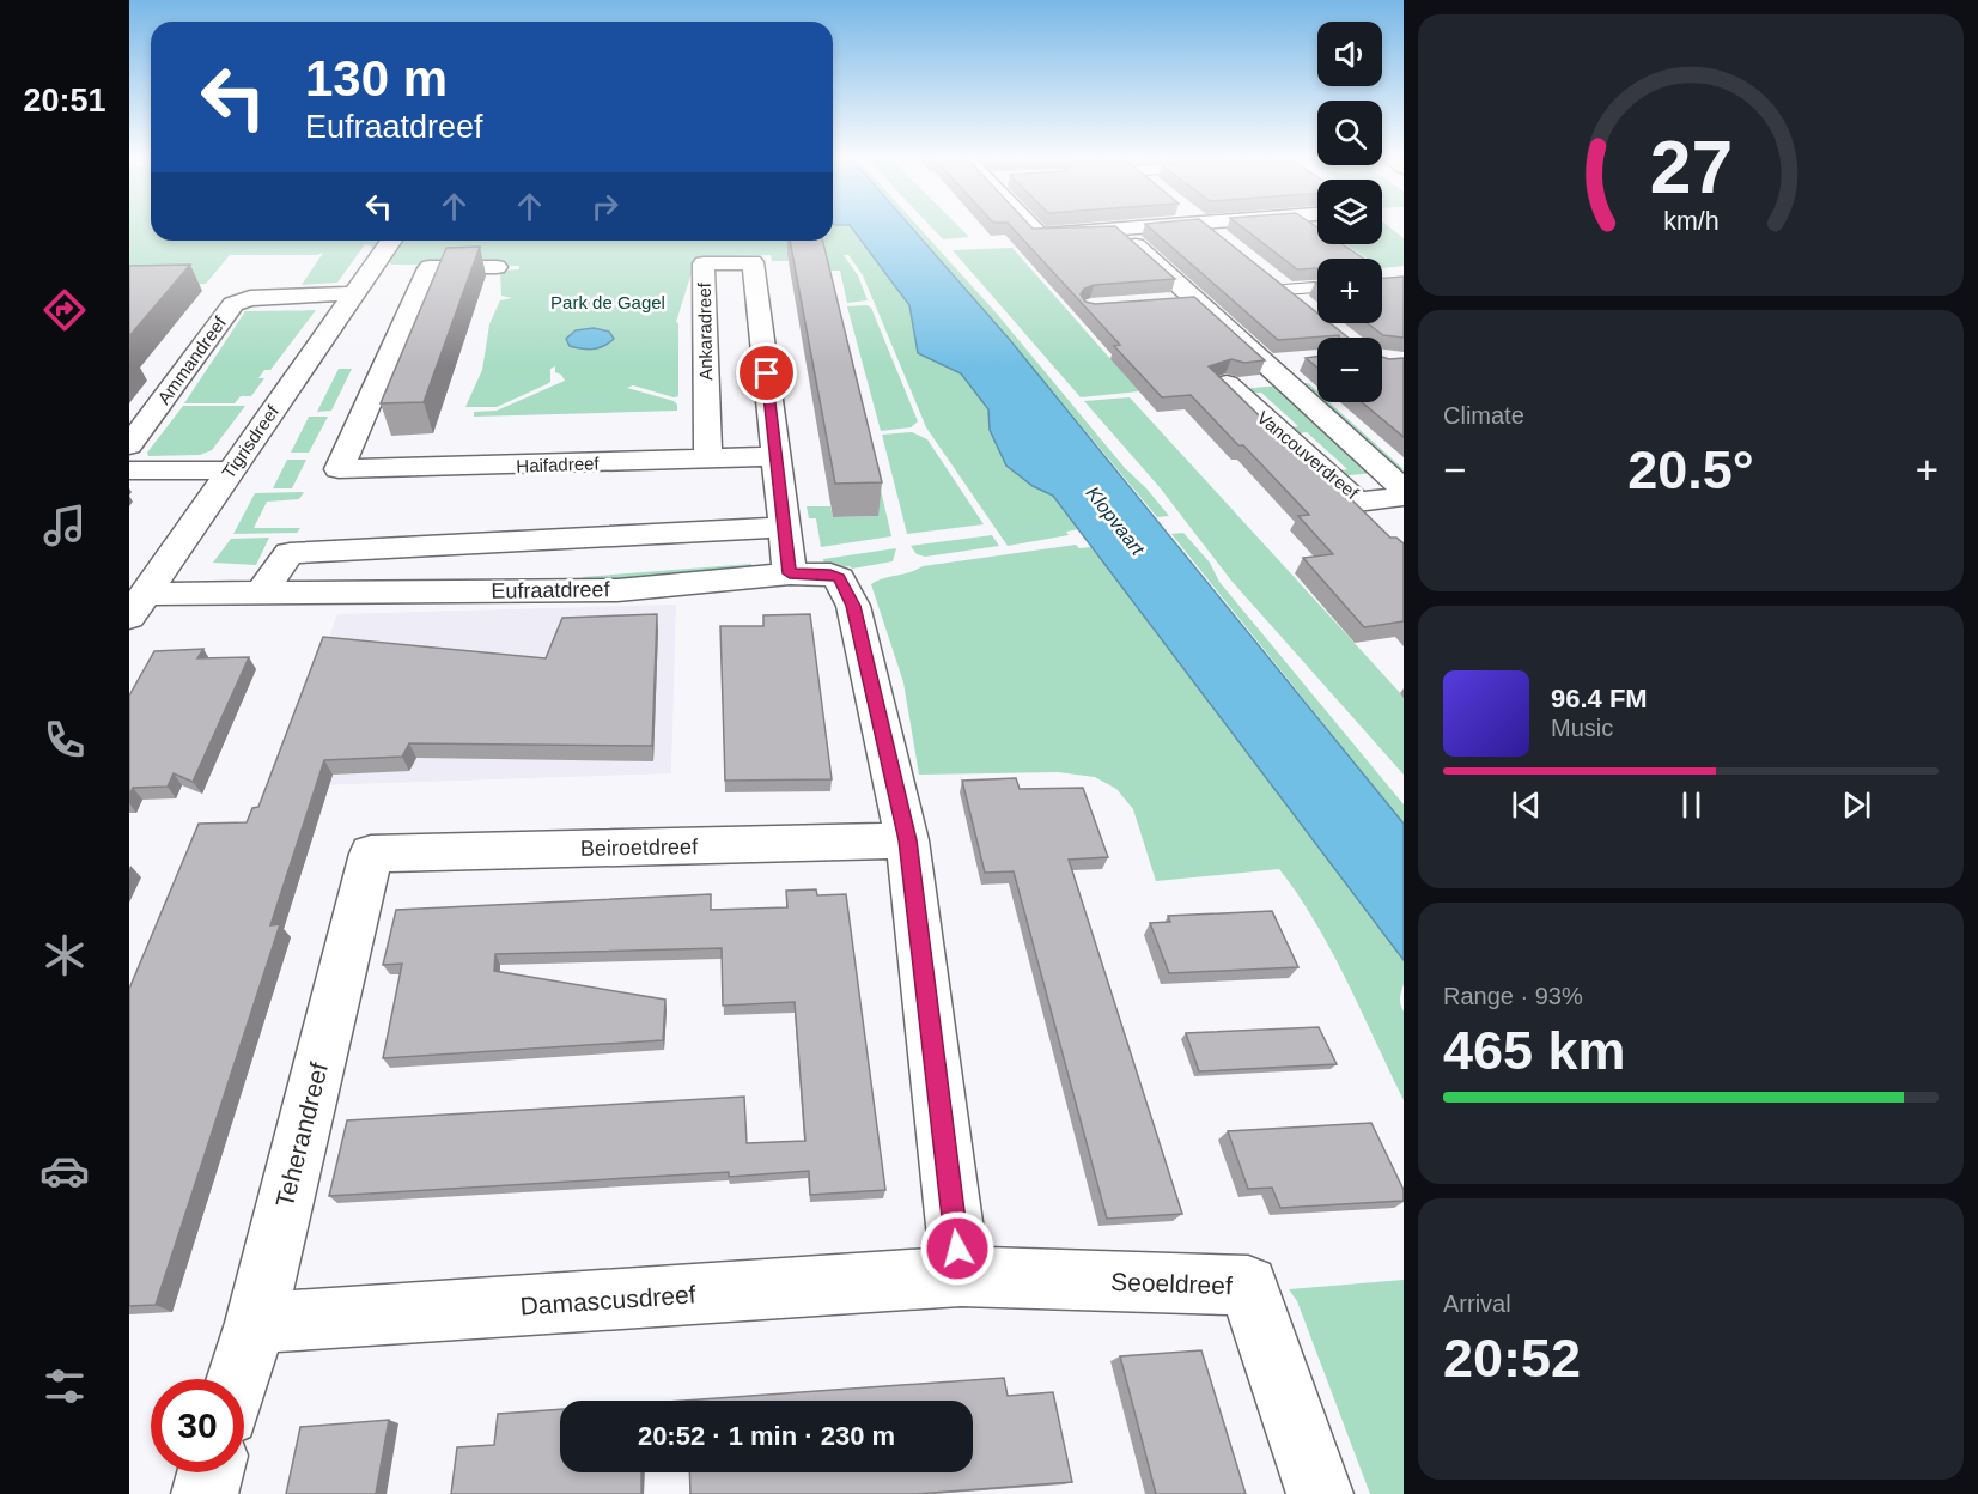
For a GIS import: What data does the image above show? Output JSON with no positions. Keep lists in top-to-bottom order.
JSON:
{
  "streets": {
    "street": [
      "Ankaradreef",
      "Ammandreef",
      "Tigrisdreef",
      "Vancouverdreef",
      "Haifadreef",
      "Eufraatdreef",
      "Beiroetdreef",
      "Teherandreef",
      "Seoeldreef",
      "Damascusdreef"
    ]
  },
  "crossings": [
    ["Ankaradreef", "Haifadreef"],
    ["Ankaradreef", "Eufraatdreef"],
    ["Ammandreef", "Tigrisdreef"],
    ["Tigrisdreef", "Haifadreef"],
    ["Tigrisdreef", "Eufraatdreef"],
    ["Eufraatdreef", "Beiroetdreef"],
    ["Beiroetdreef", "Teherandreef"],
    ["Teherandreef", "Damascusdreef"],
    ["Seoeldreef", "Damascusdreef"]
  ],
  "water": ["Klopvaart"],
  "parks": ["Park de Gagel"],
  "page": {
    "tabs": "20:51",
    "map_buttons": ["+", "−"],
    "turn": ["130 m", "Eufraatdreef"],
    "tile": [
      "Climate",
      ["Range · 93%", "465 km"],
      ["Arrival", "20:52"]
    ],
    "heat": ["−", "20.5°", "+"],
    "song": ["96.4 FM", "Music"],
    "limit": "30",
    "trip": "20:52 · 1 min · 230 m",
    "gauge": ["27", "km/h"]
  }
}
